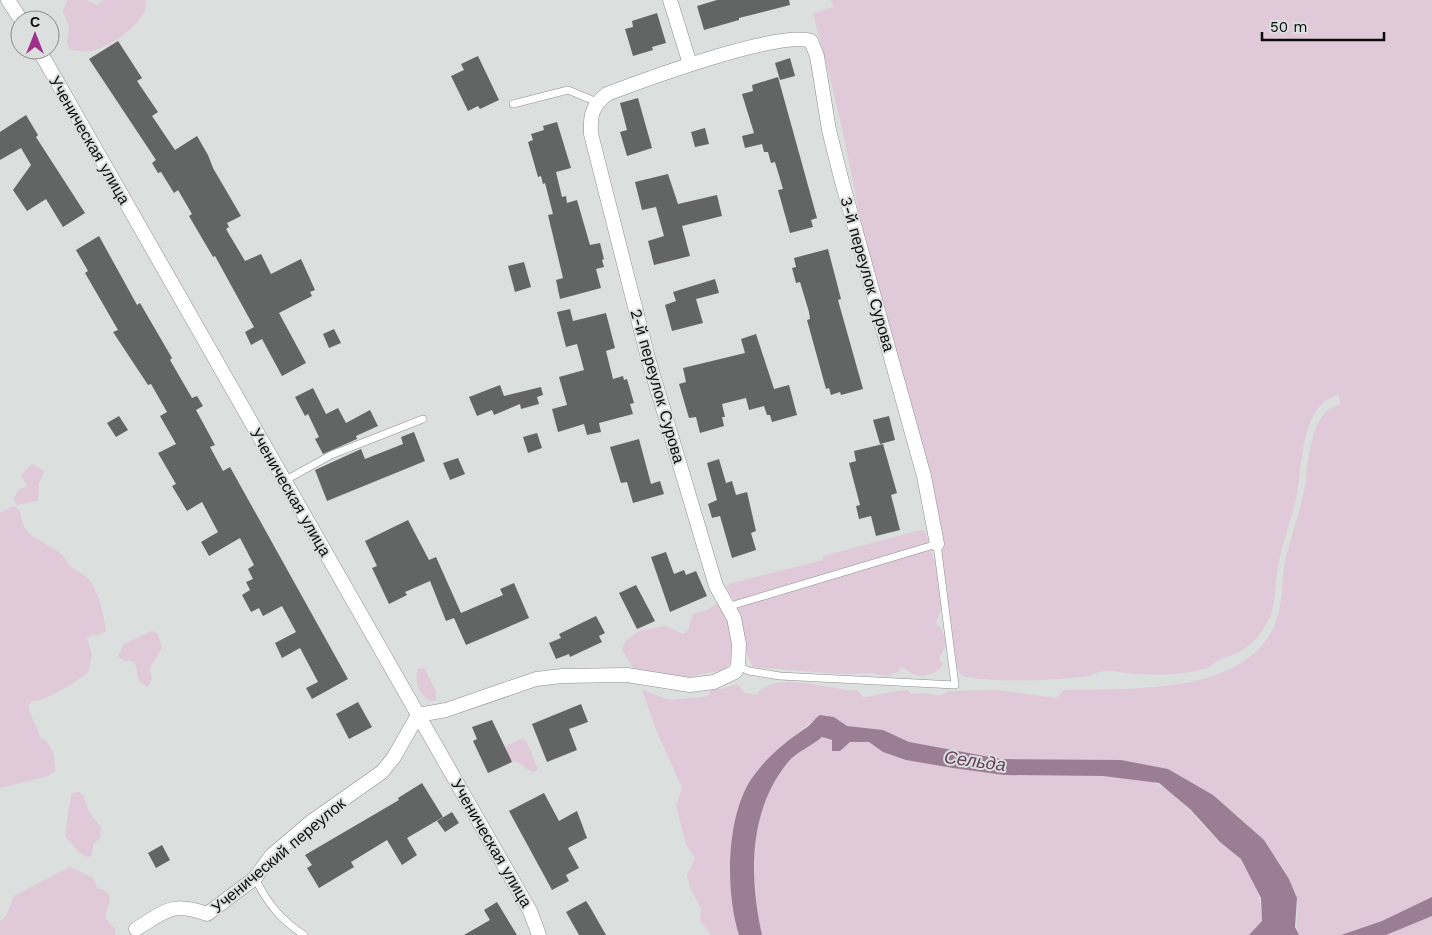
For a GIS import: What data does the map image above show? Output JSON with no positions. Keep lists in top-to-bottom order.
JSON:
{
  "streets": {
    "street": [
      "Ученическая улица",
      "3-й переулок Сурова",
      "2-й переулок Сурова",
      "Ученический переулок"
    ]
  },
  "crossings": [
    ["Ученическая улица", "Ученический переулок"],
    ["3-й переулок Сурова", "2-й переулок Сурова"]
  ],
  "water": ["Сельда"],
  "scale_bar": "50 m",
  "north": "top"
}
